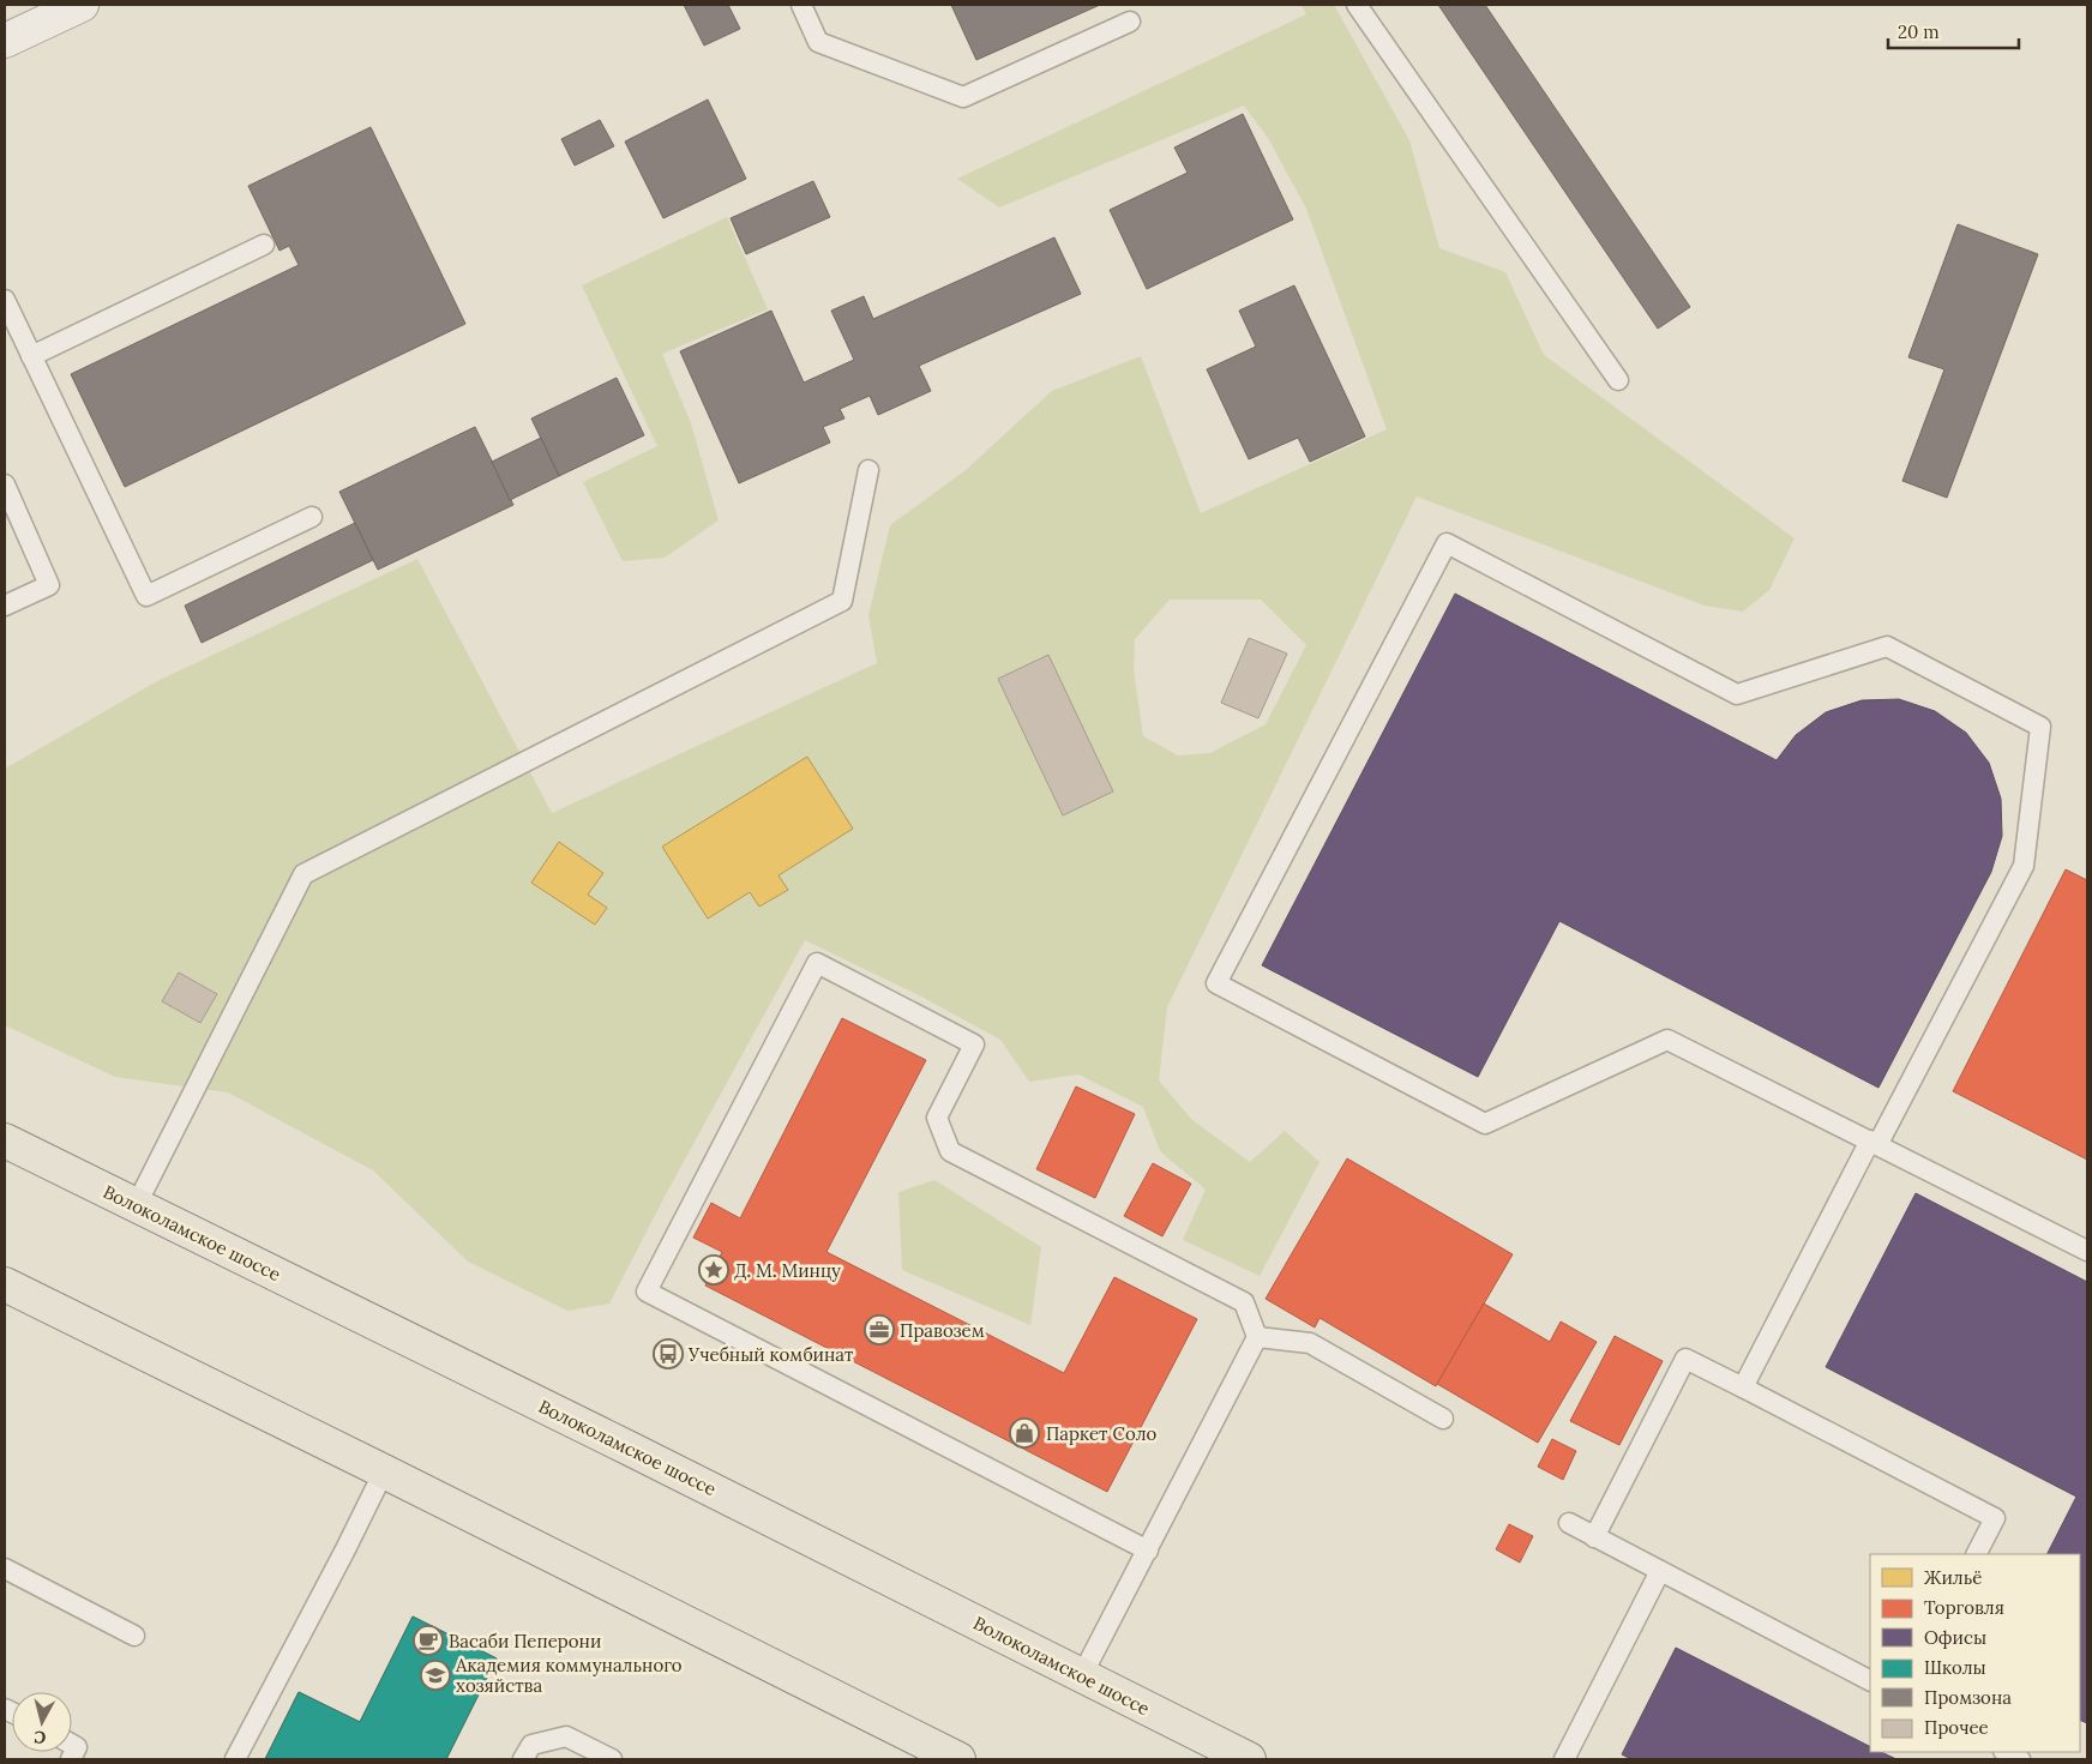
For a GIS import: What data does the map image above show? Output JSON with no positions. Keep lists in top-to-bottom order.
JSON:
{
  "streets": {
    "main road": ["Волоколамское шоссе"]
  },
  "places": {
    "place": ["Д. М. Минцу"],
    "office": ["Правозем"],
    "bus stop": ["Учебный комбинат"],
    "shop": ["Паркет Соло"],
    "cafe": ["Васаби Пеперони"],
    "school or university": ["Академия коммунального хозяйства"]
  },
  "legend": [
    "Жильё",
    "Торговля",
    "Офисы",
    "Школы",
    "Промзона",
    "Прочее"
  ],
  "scale_bar": "20 m",
  "north": "bottom"
}
